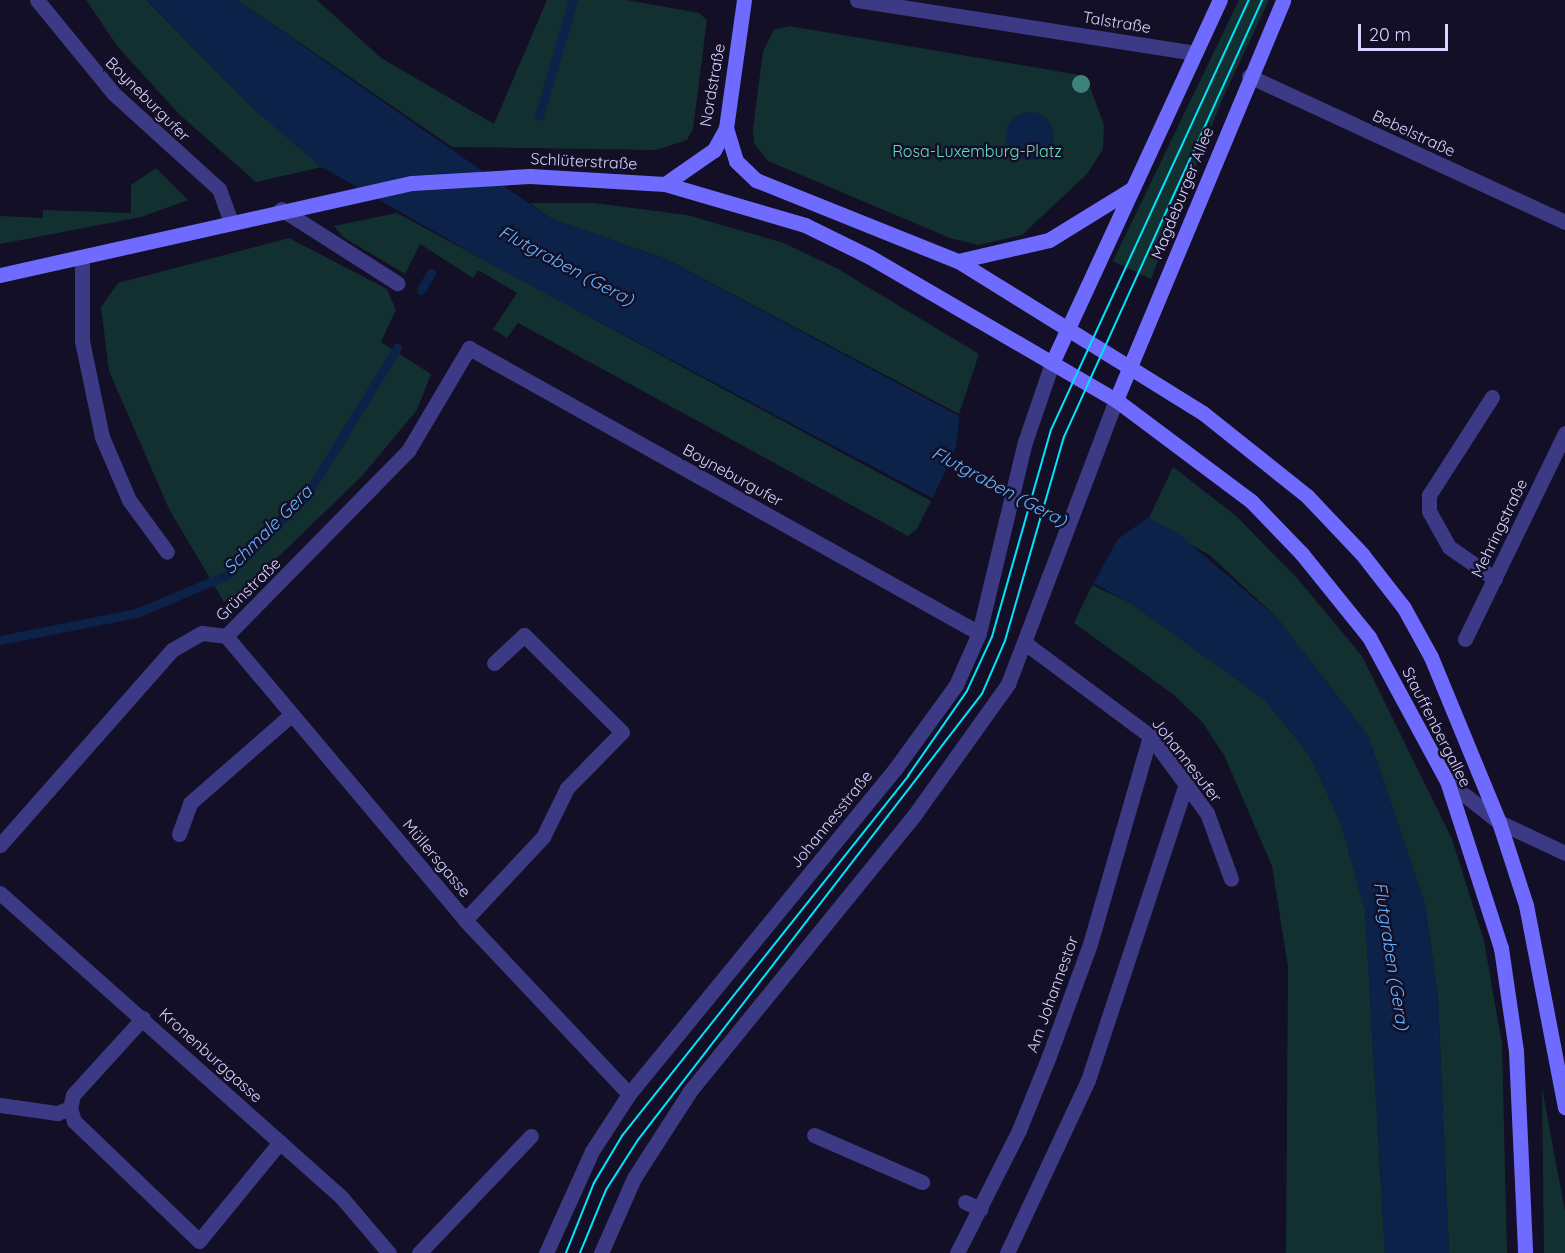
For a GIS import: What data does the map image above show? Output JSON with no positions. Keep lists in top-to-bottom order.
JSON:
{
  "streets": {
    "main road": [
      "Nordstraße",
      "Schlüterstraße",
      "Magdeburger Allee",
      "Stauffenbergallee"
    ],
    "street": [
      "Talstraße",
      "Boyneburgufer",
      "Bebelstraße",
      "Mehringstraße",
      "Grünstraße",
      "Johannesufer",
      "Johannesstraße",
      "Müllersgasse",
      "Am Johannestor",
      "Kronenburggasse"
    ]
  },
  "crossings": [
    ["Nordstraße", "Schlüterstraße"],
    ["Boyneburgufer", "Schlüterstraße"],
    ["Boyneburgufer", "Grünstraße"],
    ["Boyneburgufer", "Johannesstraße"],
    ["Bebelstraße", "Magdeburger Allee"],
    ["Schlüterstraße", "Stauffenbergallee"],
    ["Schlüterstraße", "Johannesstraße"],
    ["Magdeburger Allee", "Stauffenbergallee"],
    ["Grünstraße", "Müllersgasse"],
    ["Stauffenbergallee", "Johannesstraße"],
    ["Johannesufer", "Am Johannestor"],
    ["Johannesstraße", "Müllersgasse"]
  ],
  "water": ["Flutgraben (Gera)", "Schmale Gera"],
  "parks": ["Rosa-Luxemburg-Platz"],
  "scale_bar": "20 m"
}
